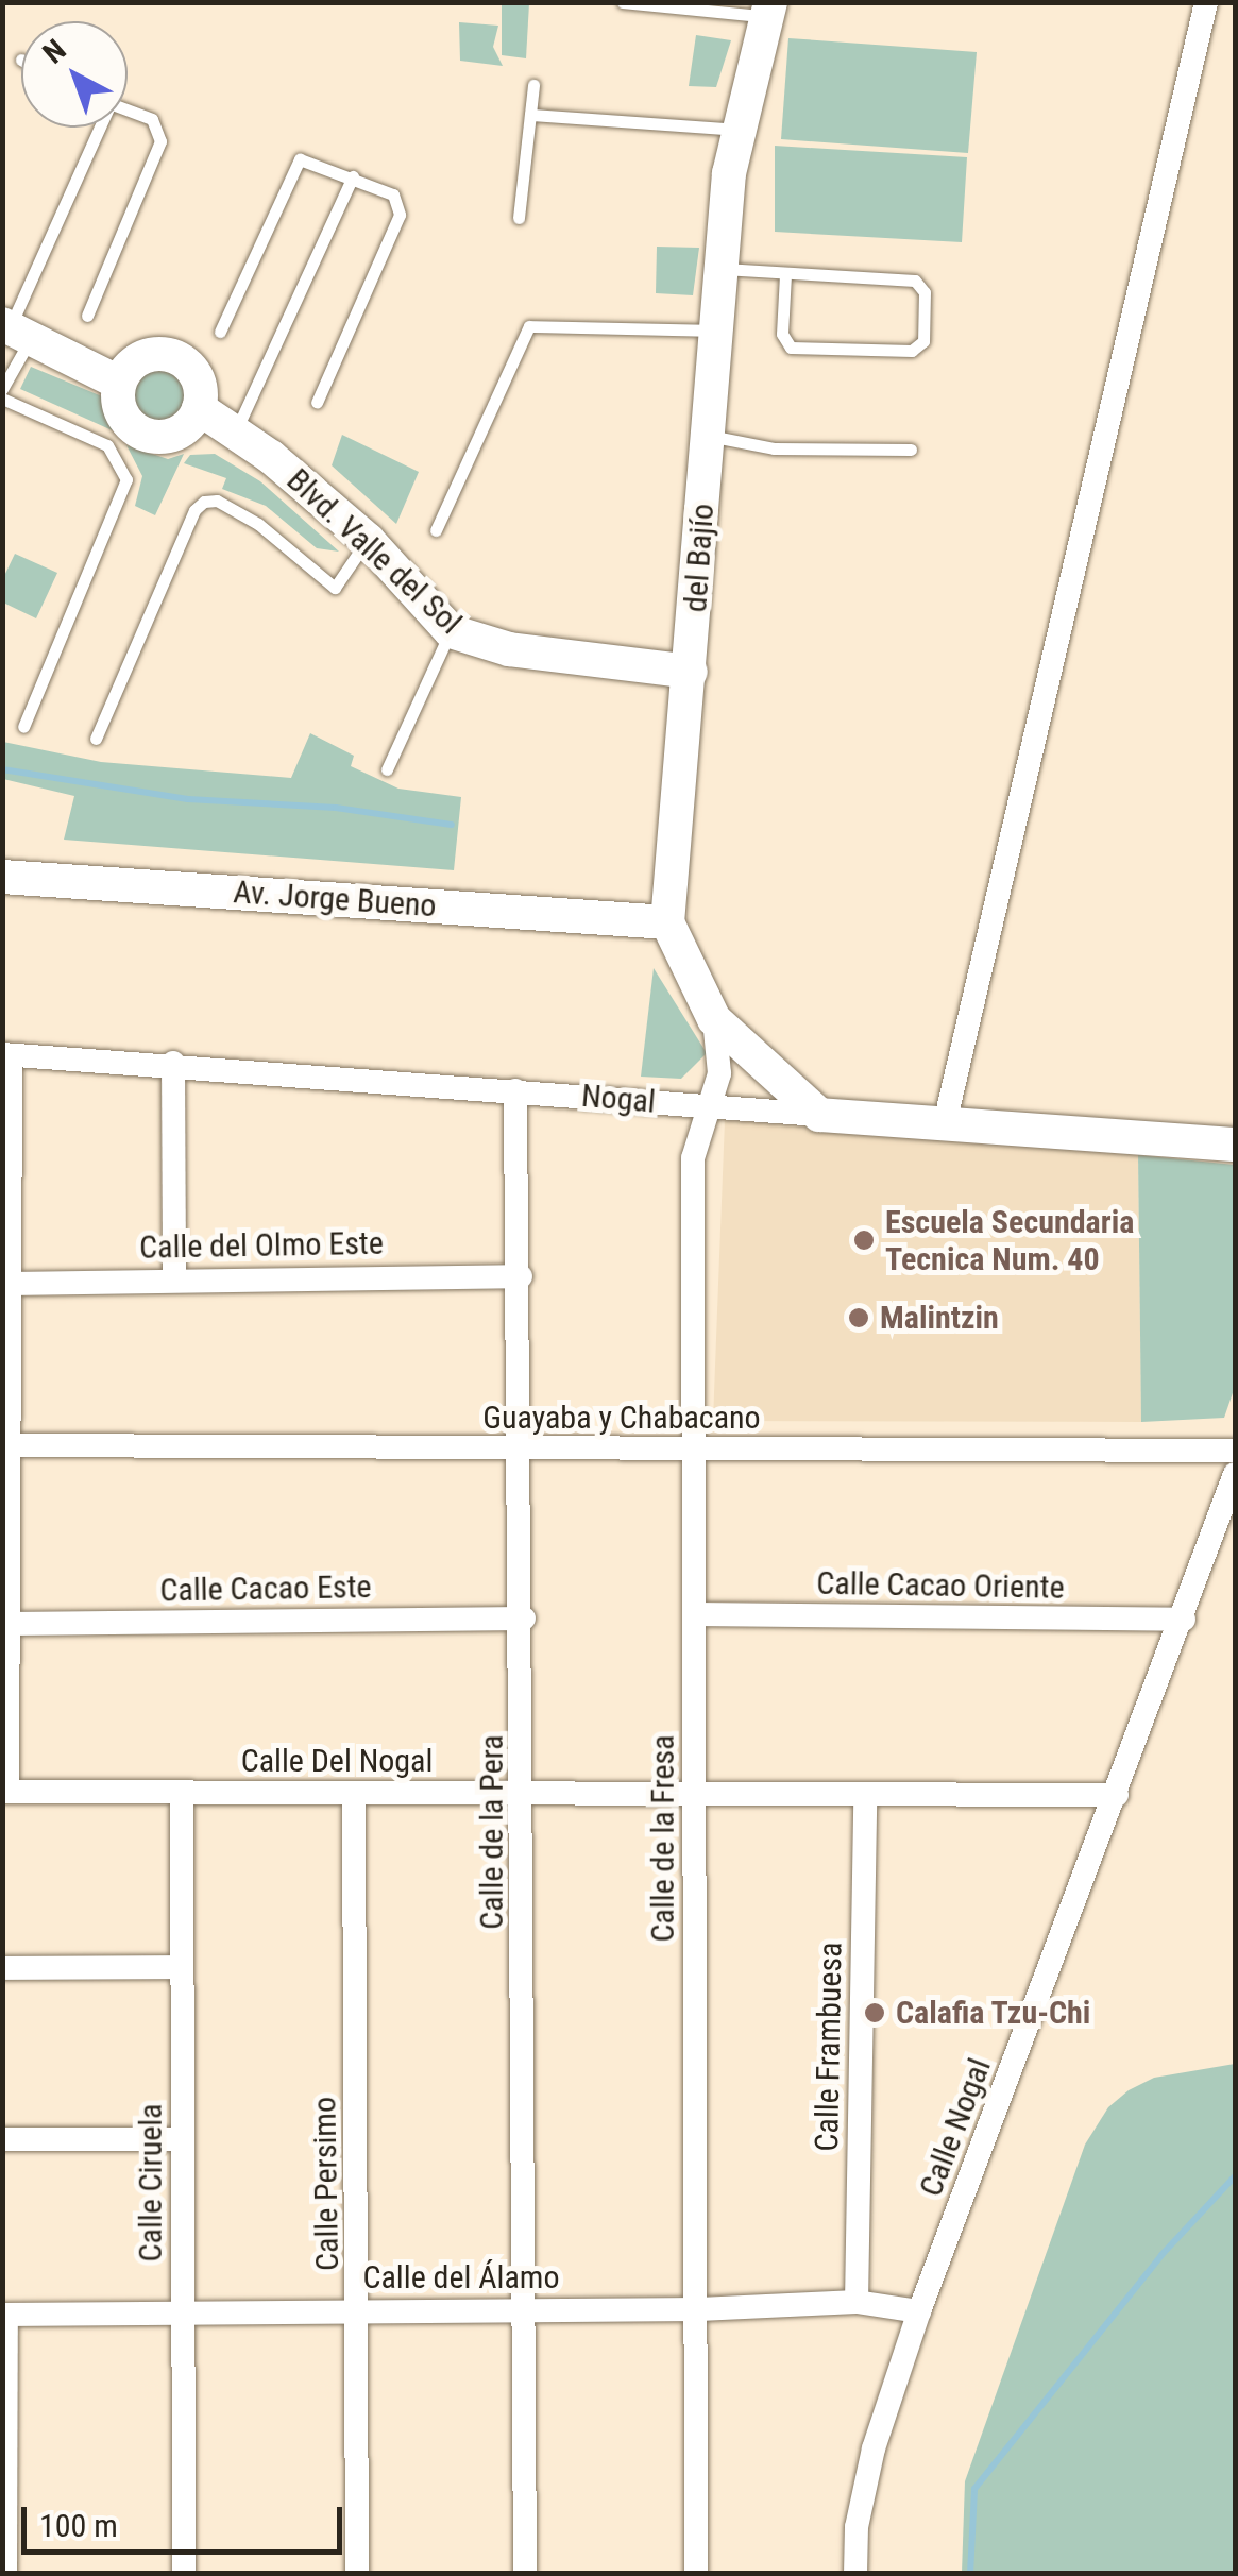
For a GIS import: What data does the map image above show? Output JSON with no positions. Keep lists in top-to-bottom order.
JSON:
{
  "streets": {
    "street": [
      "Blvd. Valle del Sol",
      "del Bajío",
      "Av. Jorge Bueno",
      "Nogal",
      "Calle del Olmo Este",
      "Guayaba y Chabacano",
      "Calle Cacao Oriente",
      "Calle Cacao Este",
      "Calle Del Nogal",
      "Calle de la Pera",
      "Calle de la Fresa",
      "Calle Frambuesa",
      "Calle Nogal",
      "Calle Ciruela",
      "Calle Persimo",
      "Calle del Álamo"
    ]
  },
  "crossings": [
    ["Blvd. Valle del Sol", "del Bajío"],
    ["del Bajío", "Av. Jorge Bueno"],
    ["Nogal", "Calle de la Pera"],
    ["Nogal", "Calle de la Fresa"],
    ["Calle del Olmo Este", "Calle de la Pera"],
    ["Guayaba y Chabacano", "Calle de la Pera"],
    ["Guayaba y Chabacano", "Calle de la Fresa"],
    ["Calle Cacao Oriente", "Calle de la Fresa"],
    ["Calle Cacao Oriente", "Calle Nogal"],
    ["Calle Cacao Este", "Calle de la Pera"],
    ["Calle Del Nogal", "Calle de la Pera"],
    ["Calle Del Nogal", "Calle de la Fresa"],
    ["Calle Del Nogal", "Calle Frambuesa"],
    ["Calle Del Nogal", "Calle Nogal"],
    ["Calle Del Nogal", "Calle Ciruela"],
    ["Calle Del Nogal", "Calle Persimo"],
    ["Calle de la Pera", "Calle del Álamo"],
    ["Calle de la Fresa", "Calle del Álamo"],
    ["Calle Frambuesa", "Calle del Álamo"],
    ["Calle Nogal", "Calle del Álamo"],
    ["Calle Ciruela", "Calle del Álamo"],
    ["Calle Persimo", "Calle del Álamo"]
  ],
  "places": ["Escuela Secundaria Tecnica Num. 40", "Malintzin", "Calafia Tzu-Chi"],
  "scale_bar": "100 m",
  "north": "top left"
}
